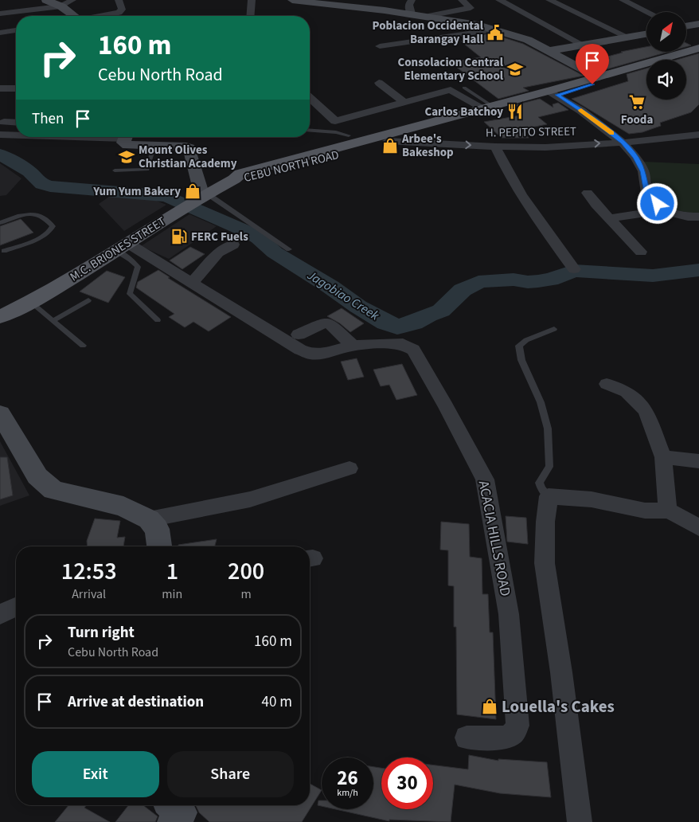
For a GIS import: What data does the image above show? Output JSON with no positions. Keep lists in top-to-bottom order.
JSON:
{
  "streets": {
    "main road": ["CEBU NORTH ROAD", "M.C. BRIONES STREET"],
    "street": ["H. PEPITO STREET", "ACACIA HILLS ROAD"]
  },
  "crossings": [
    ["H. PEPITO STREET", "CEBU NORTH ROAD"],
    ["CEBU NORTH ROAD", "M.C. BRIONES STREET"],
    ["M.C. BRIONES STREET", "ACACIA HILLS ROAD"]
  ],
  "water": ["Jagobiao Creek"],
  "places": {
    "public building": ["Poblacion Occidental Barangay Hall"],
    "school or university": ["Consolacion Central Elementary School", "Mount Olives Christian Academy"],
    "supermarket": ["Fooda"],
    "restaurant": ["Carlos Batchoy"],
    "shop": ["Arbee's Bakeshop", "Yum Yum Bakery", "Louella's Cakes"],
    "fuel station": ["FERC Fuels"]
  },
  "north": "top right",
  "page": {
    "turn": ["160 m", "Cebu North Road"],
    "then": "Then",
    "eta": [
      "12:53",
      "Arrival",
      "1",
      "min",
      "200",
      "m"
    ],
    "list": [
      {
        "name": "Turn right",
        "note": "Cebu North Road",
        "value": "160 m"
      },
      {
        "name": "Arrive at destination",
        "value": "40 m"
      }
    ],
    "buttons": ["Exit", "Share"],
    "speed": "26 km/h",
    "limit": "30"
  }
}
